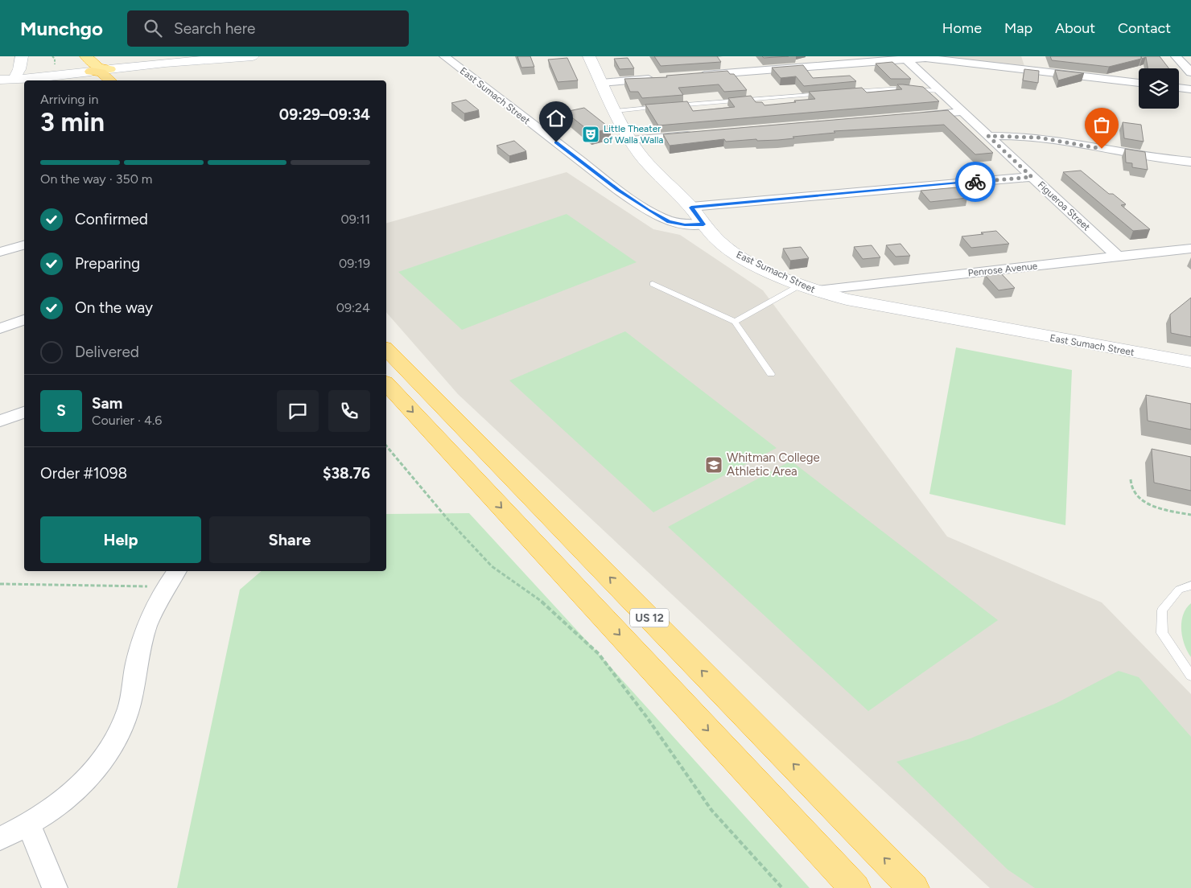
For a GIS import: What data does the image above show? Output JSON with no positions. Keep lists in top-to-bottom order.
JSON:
{
  "streets": {
    "highway": ["US 12"],
    "street": ["East Sumach Street", "Figueroa Street", "Penrose Avenue"]
  },
  "crossings": [
    ["East Sumach Street", "Penrose Avenue"],
    ["Figueroa Street", "Penrose Avenue"]
  ],
  "places": {
    "theatre": ["Little Theater of Walla Walla"],
    "school or university": ["Whitman College Athletic Area"]
  },
  "page": {
    "header": "Munchgo",
    "search": "Search here",
    "nav": [
      "Home",
      "Map",
      "About",
      "Contact"
    ],
    "heading": ["3 min", "Arriving in", "09:29–09:34"],
    "panel": [
      "Sam",
      "Courier · 4.6",
      "Order #1098",
      "$38.76"
    ],
    "bar": "On the way · 350 m",
    "list": [
      ["Confirmed", "09:11"],
      ["Preparing", "09:19"],
      ["On the way", "09:24"],
      "Delivered"
    ],
    "round": "S",
    "buttons": ["Help", "Share"]
  }
}
